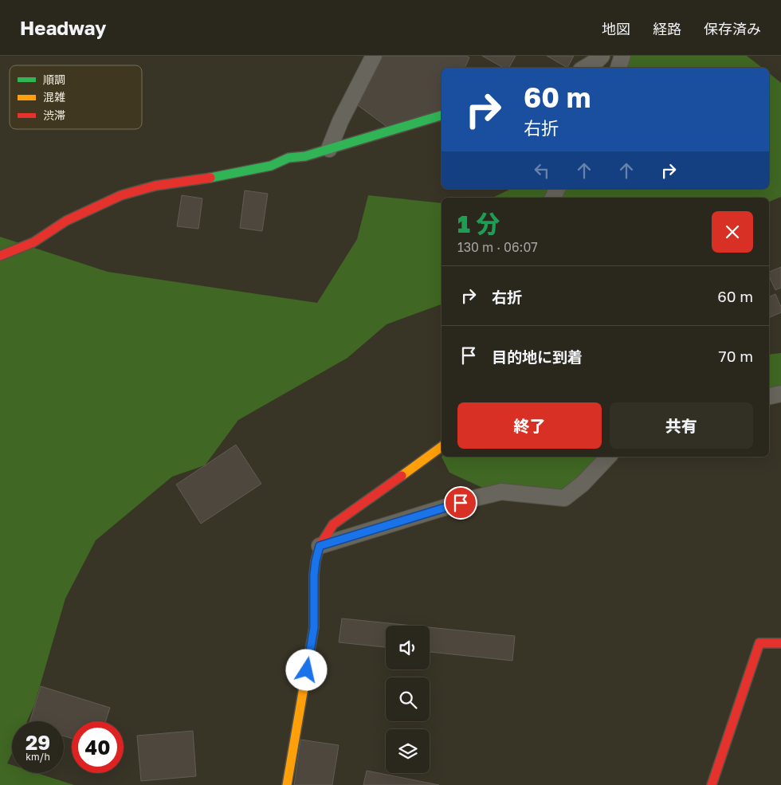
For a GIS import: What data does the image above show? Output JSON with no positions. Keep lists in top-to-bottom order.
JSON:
{
  "legend": ["順調", "混雑", "渋滞"],
  "page": {
    "header": "Headway",
    "nav": ["地図", "経路", "保存済み"],
    "turn": ["60 m", "右折"],
    "heading": ["1 分", "130 m · 06:07"],
    "list": [
      {
        "name": "右折",
        "value": "60 m"
      },
      {
        "name": "目的地に到着",
        "value": "70 m"
      }
    ],
    "buttons": ["終了", "共有"],
    "speed": "29 km/h",
    "limit": "40"
  }
}
